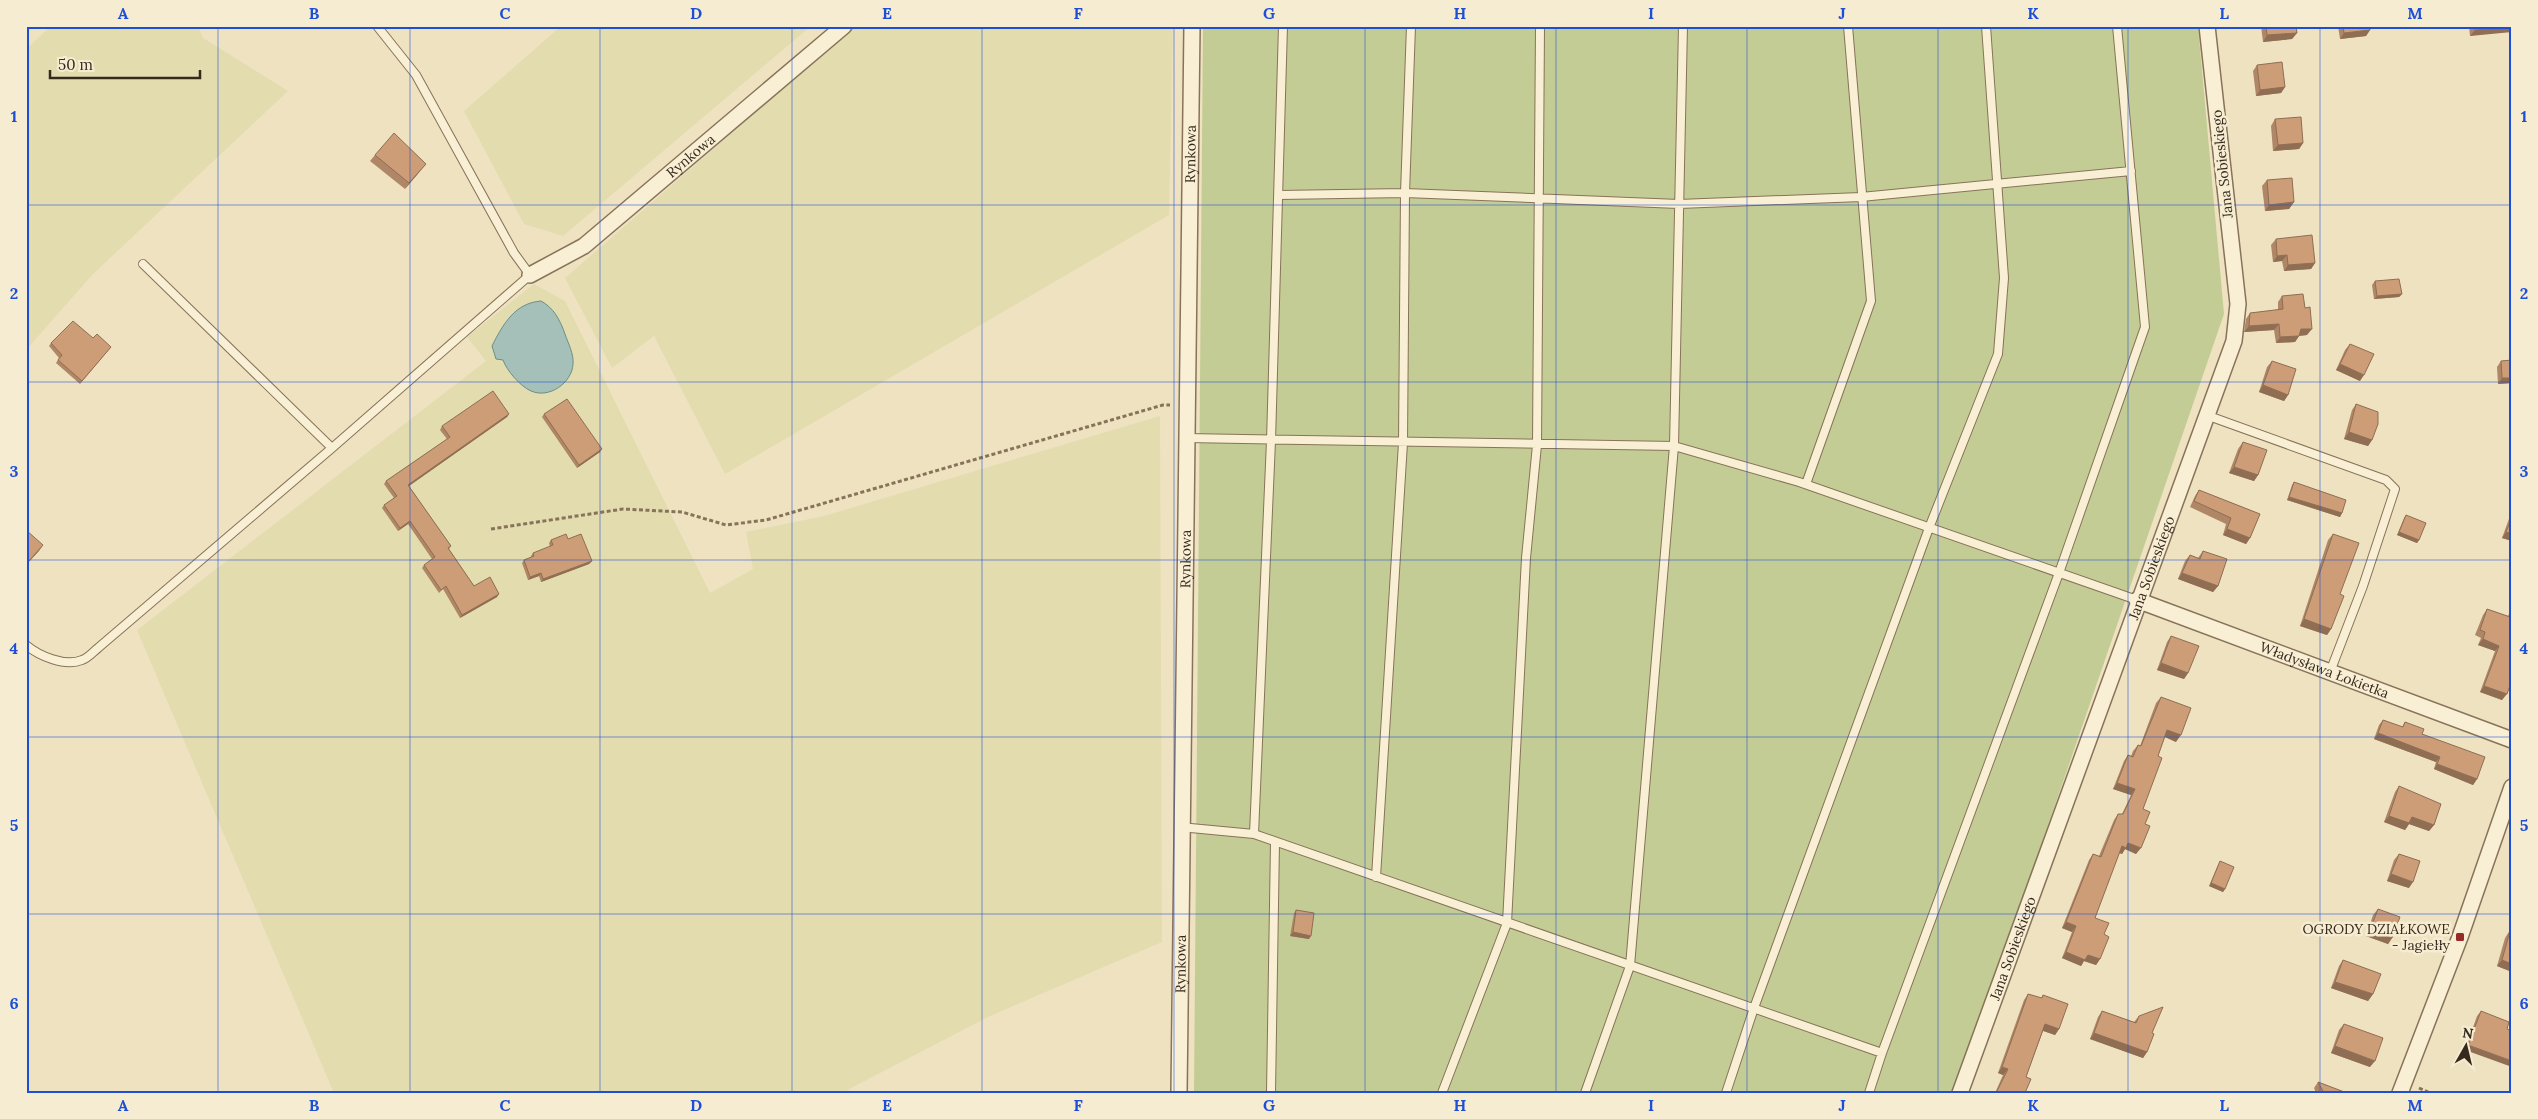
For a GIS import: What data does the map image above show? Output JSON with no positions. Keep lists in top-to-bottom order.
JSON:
{
  "streets": {
    "street": ["Rynkowa", "Jana Sobieskiego", "Władysława Łokietka"]
  },
  "crossings": [
    ["Jana Sobieskiego", "Władysława Łokietka"]
  ],
  "places": {
    "transit": ["OGRODY DZIAŁKOWE - Jagiełły"]
  },
  "scale_bar": "50 m",
  "north": "top",
  "grid": {
    "columns": [
      "A",
      "B",
      "C",
      "D",
      "E",
      "F",
      "G",
      "H",
      "I",
      "J",
      "K",
      "L",
      "M"
    ],
    "rows": [
      "1",
      "2",
      "3",
      "4",
      "5",
      "6"
    ]
  }
}
